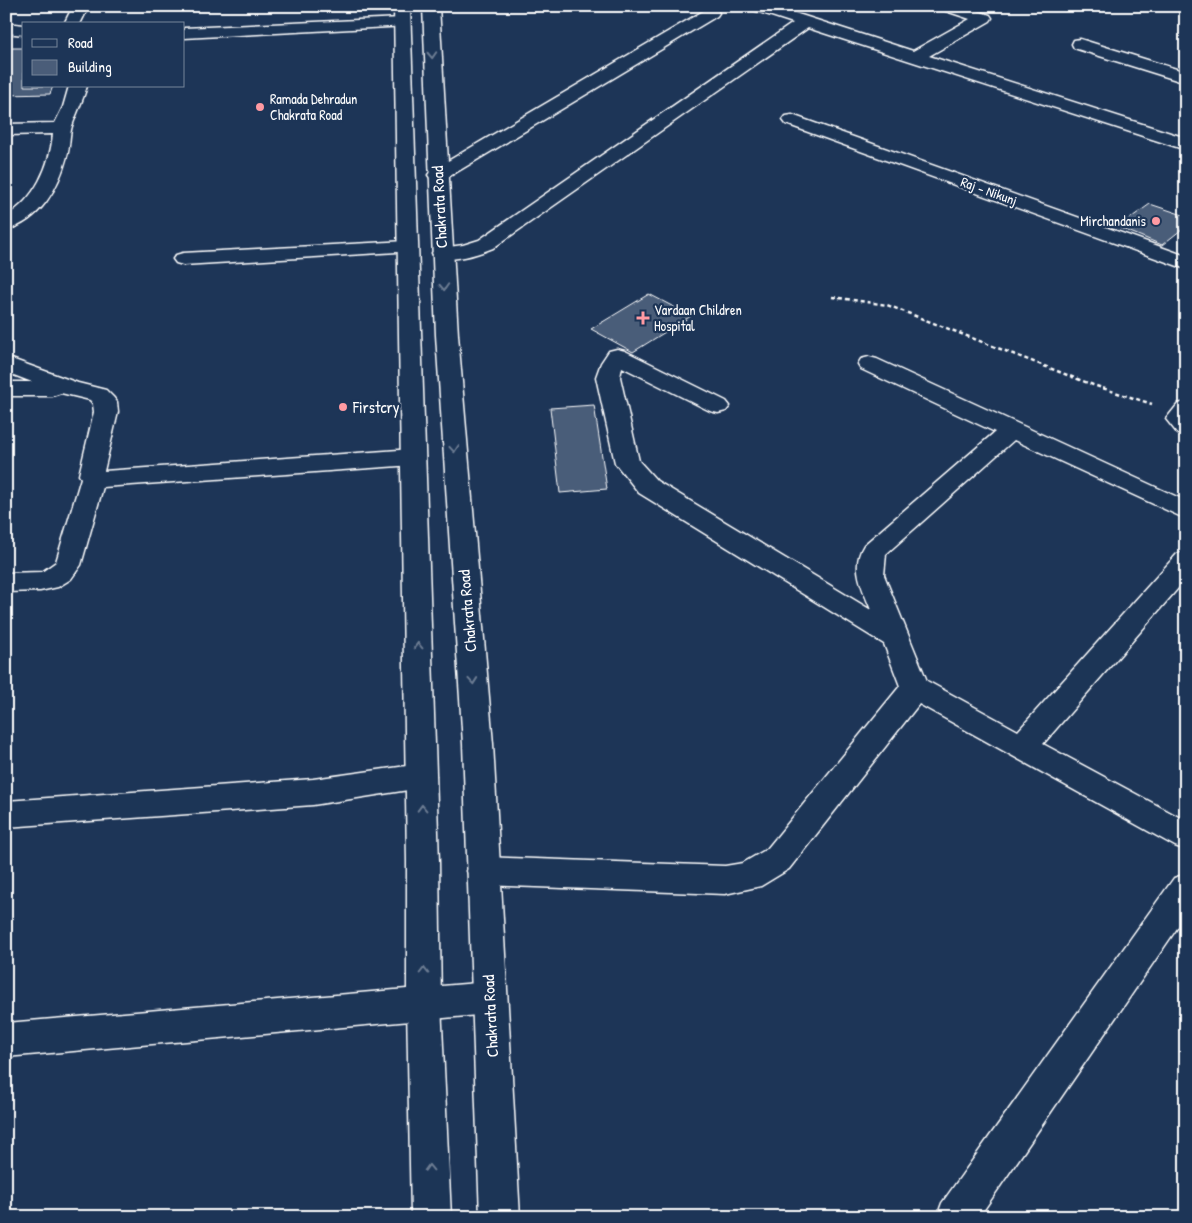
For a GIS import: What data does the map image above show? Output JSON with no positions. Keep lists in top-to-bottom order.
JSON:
{
  "streets": {
    "street": ["Raj - Nikunj", "Chakrata Road"]
  },
  "places": {
    "other": ["Ramada Dehradun Chakrata Road", "Mirchandanis", "Firstcry"],
    "health": ["Vardaan Children Hospital"]
  },
  "legend": ["Road", "Building"]
}
